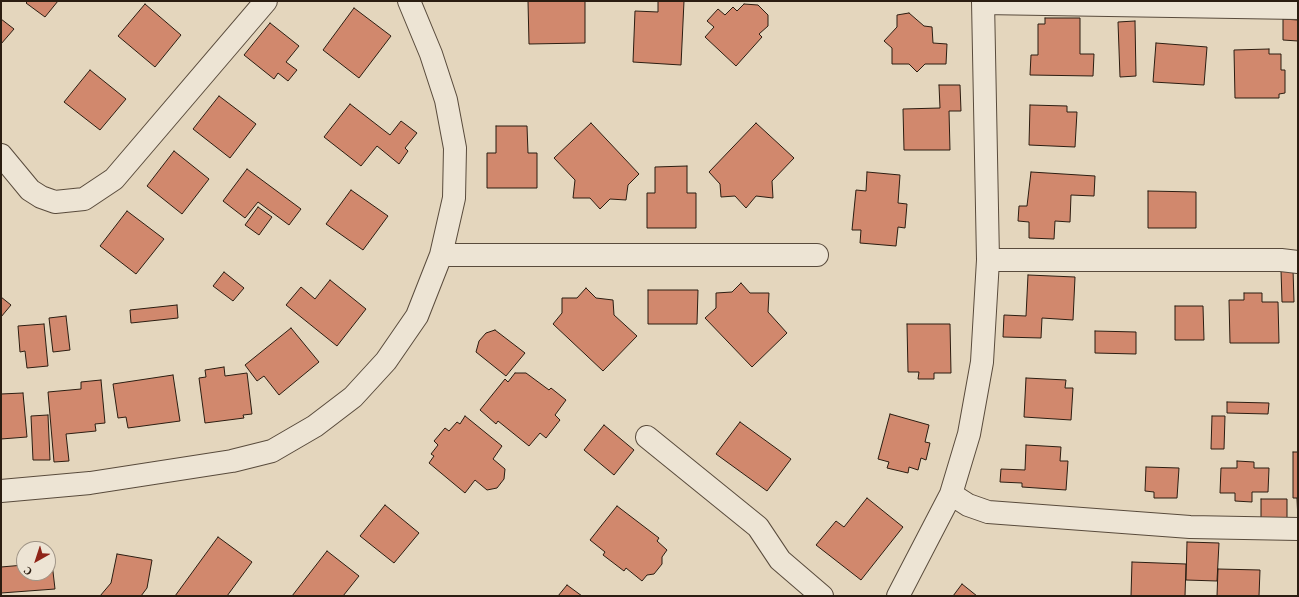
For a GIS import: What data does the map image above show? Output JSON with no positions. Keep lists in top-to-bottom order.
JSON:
{
  "north": "bottom left"
}
